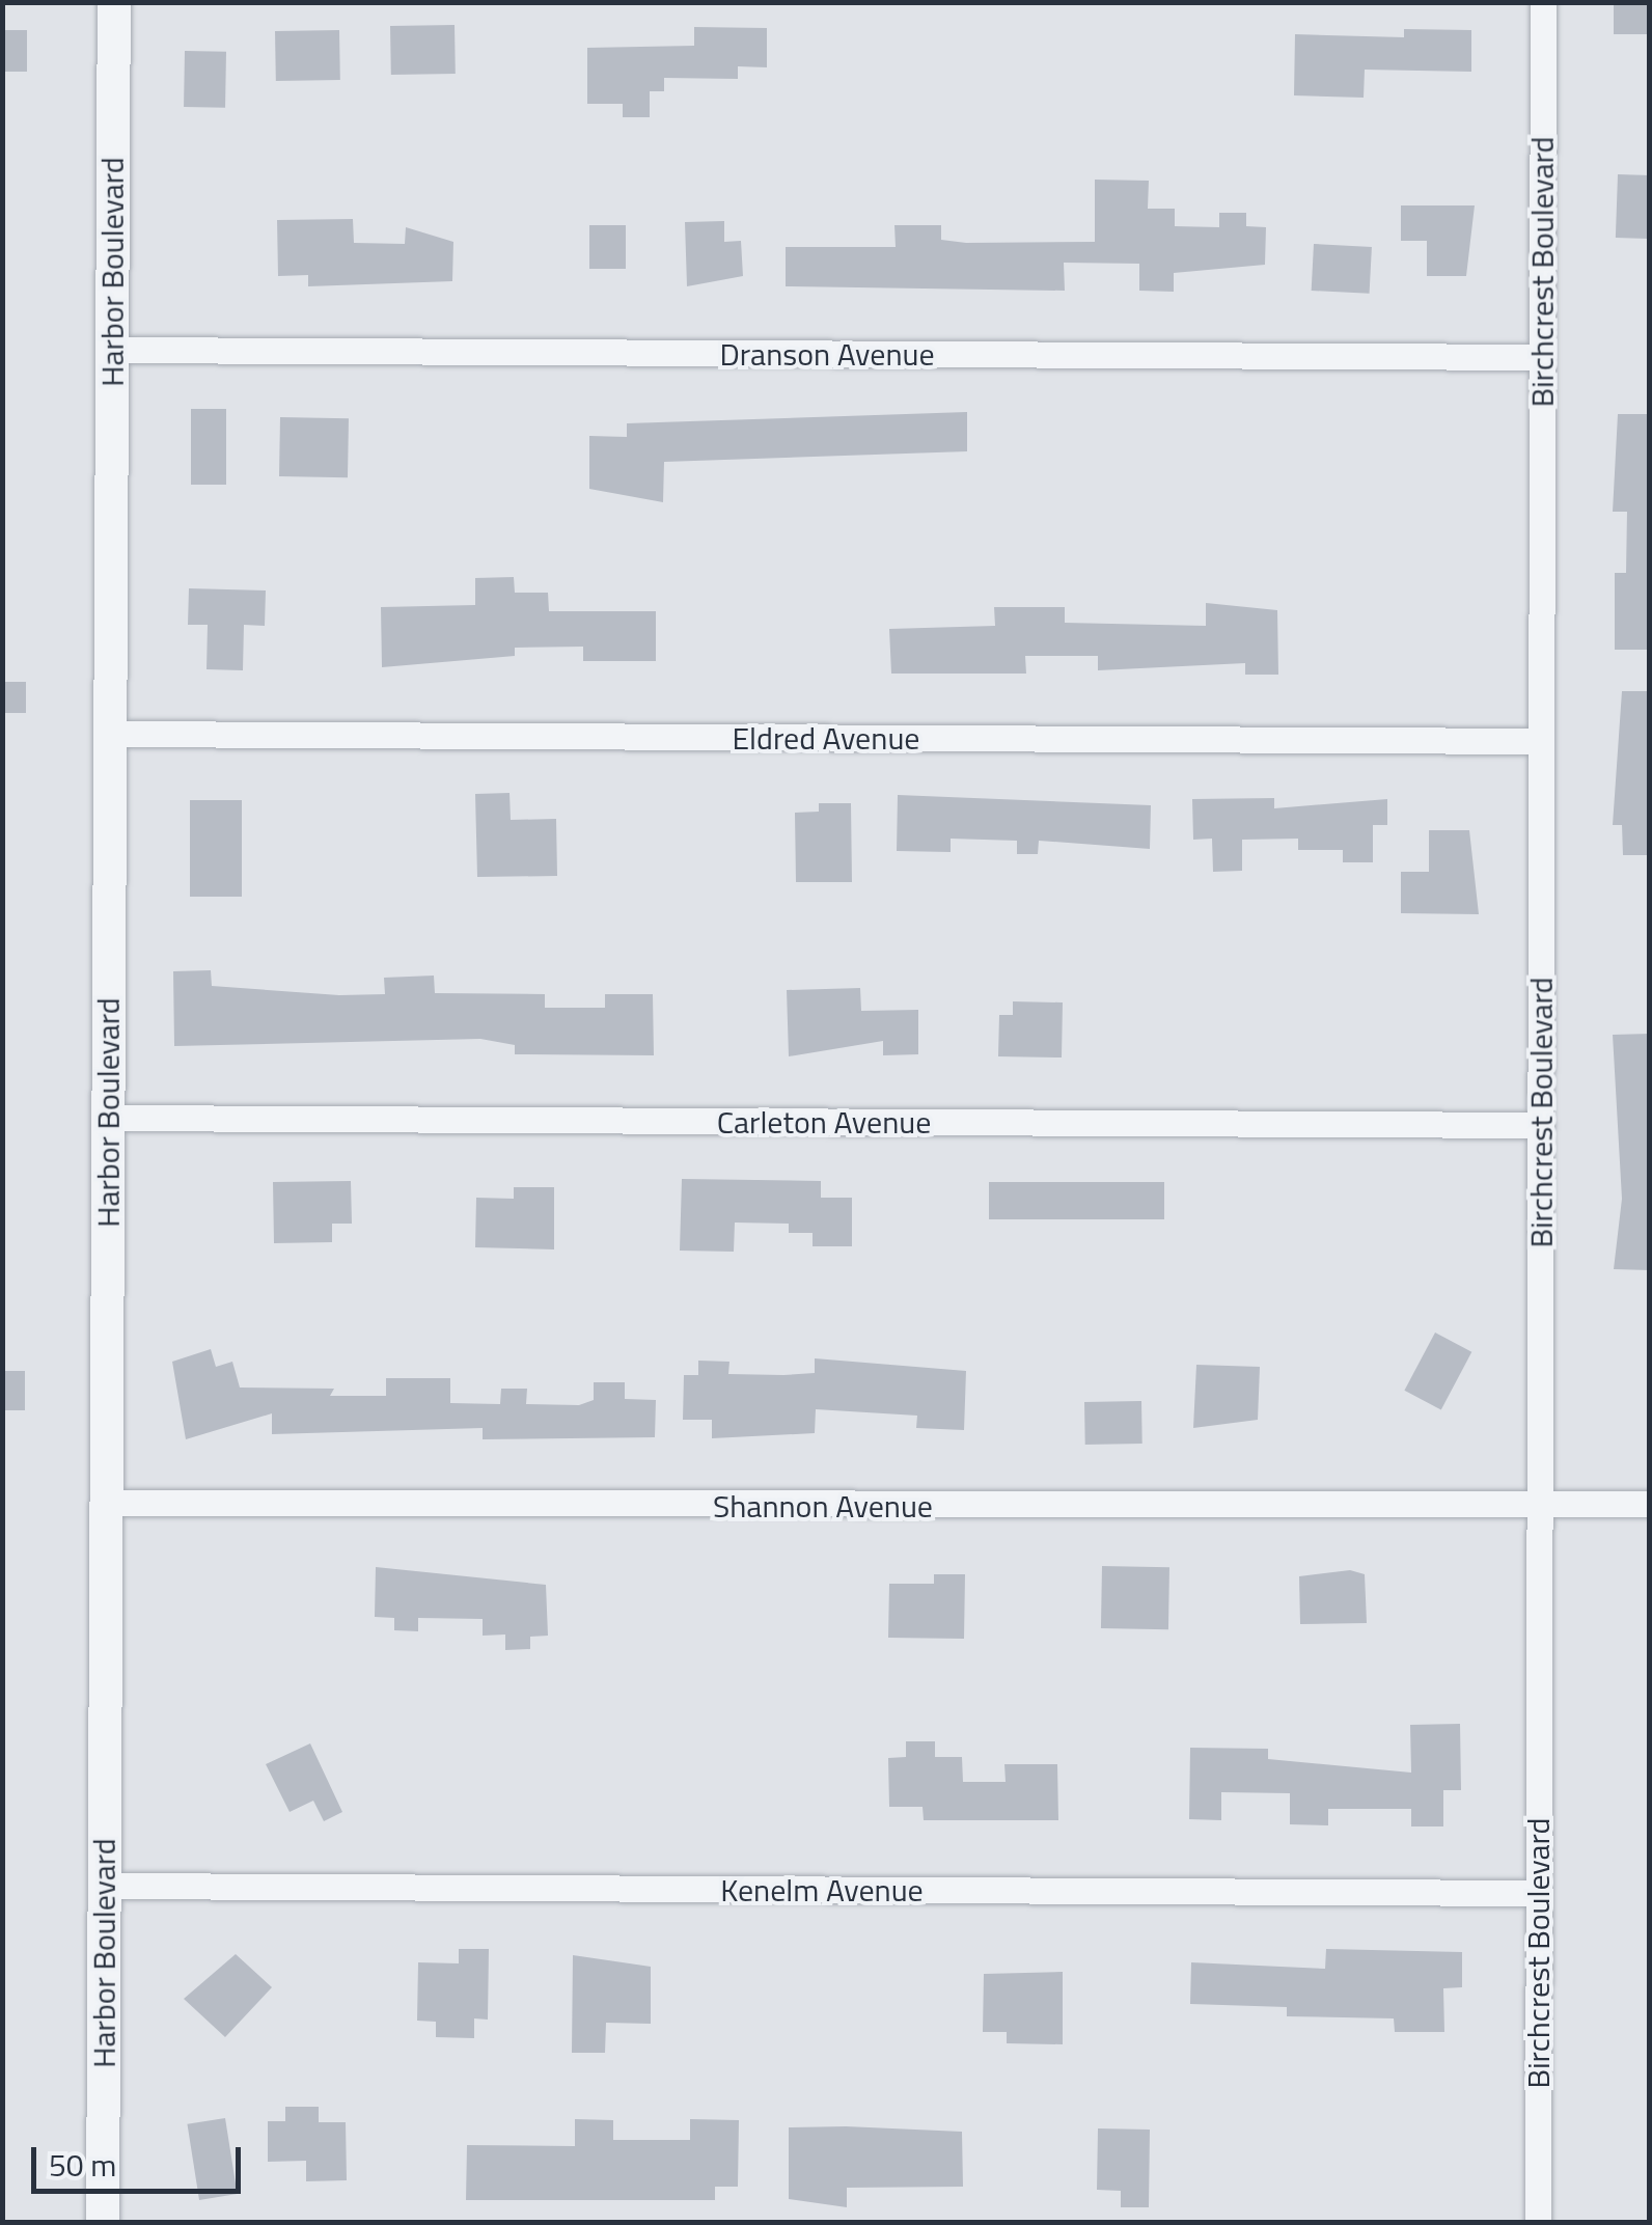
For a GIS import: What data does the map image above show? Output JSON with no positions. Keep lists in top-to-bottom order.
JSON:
{
  "streets": {
    "street": [
      "Harbor Boulevard",
      "Birchcrest Boulevard",
      "Dranson Avenue",
      "Eldred Avenue",
      "Carleton Avenue",
      "Shannon Avenue",
      "Kenelm Avenue"
    ]
  },
  "crossings": [
    ["Harbor Boulevard", "Dranson Avenue"],
    ["Harbor Boulevard", "Eldred Avenue"],
    ["Harbor Boulevard", "Carleton Avenue"],
    ["Harbor Boulevard", "Shannon Avenue"],
    ["Harbor Boulevard", "Kenelm Avenue"],
    ["Birchcrest Boulevard", "Dranson Avenue"],
    ["Birchcrest Boulevard", "Eldred Avenue"],
    ["Birchcrest Boulevard", "Carleton Avenue"],
    ["Birchcrest Boulevard", "Shannon Avenue"],
    ["Birchcrest Boulevard", "Kenelm Avenue"]
  ],
  "scale_bar": "50 m"
}
